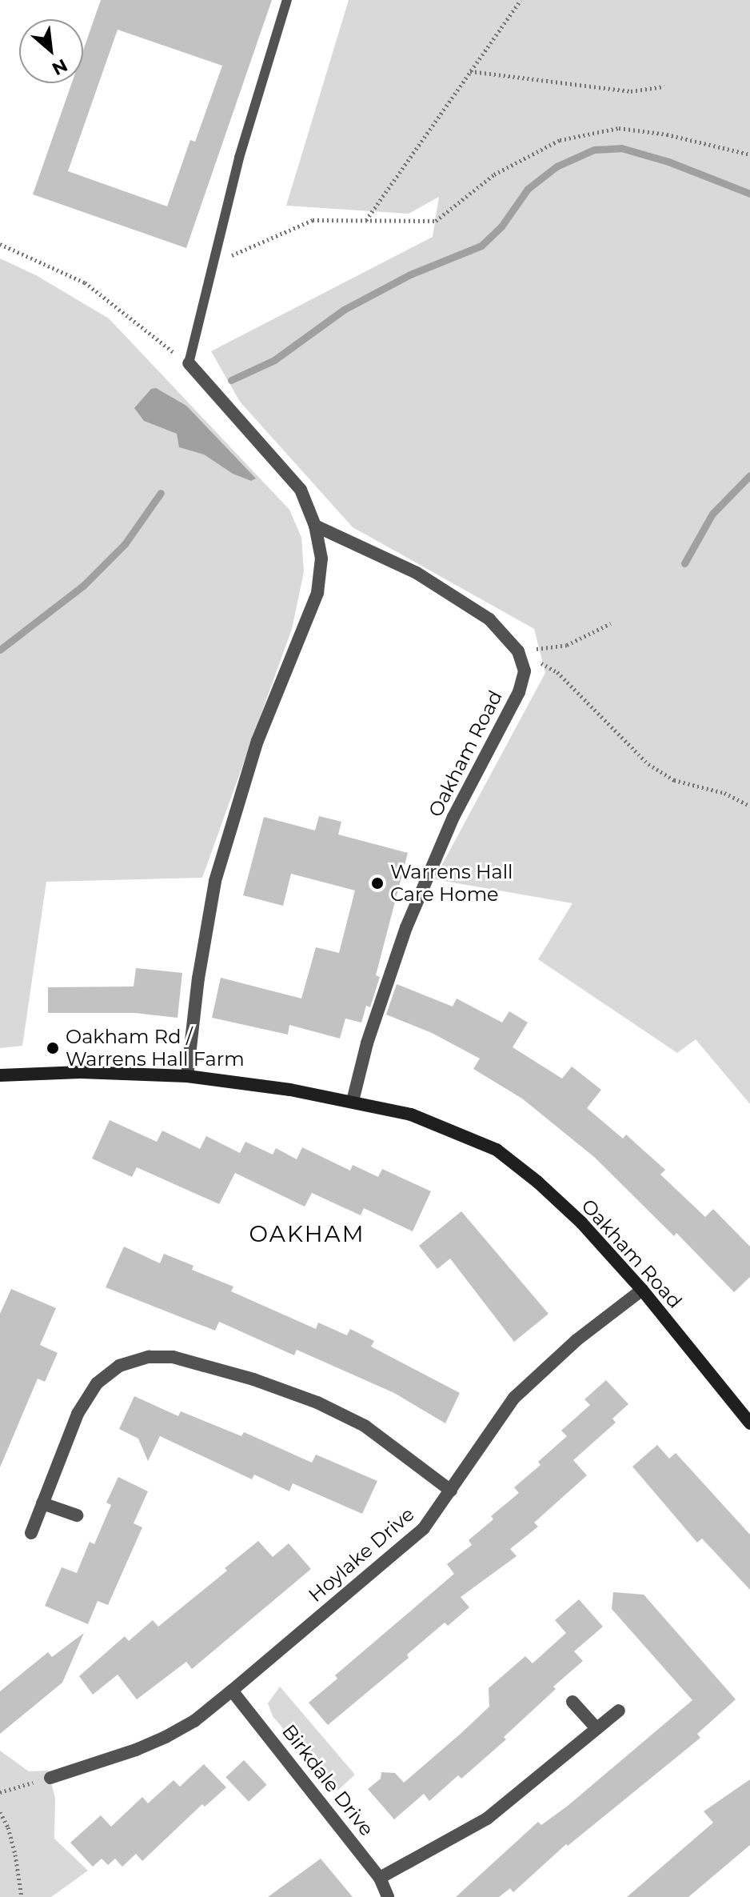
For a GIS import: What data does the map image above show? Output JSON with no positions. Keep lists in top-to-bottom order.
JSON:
{
  "streets": {
    "street": ["Oakham Road", "Hoylake Drive", "Birkdale Drive"]
  },
  "crossings": [
    ["Oakham Road", "Hoylake Drive"],
    ["Hoylake Drive", "Birkdale Drive"]
  ],
  "districts": ["OAKHAM"],
  "places": ["Warrens Hall Care Home", "Oakham Rd / Warrens Hall Farm"],
  "north": "bottom right"
}
